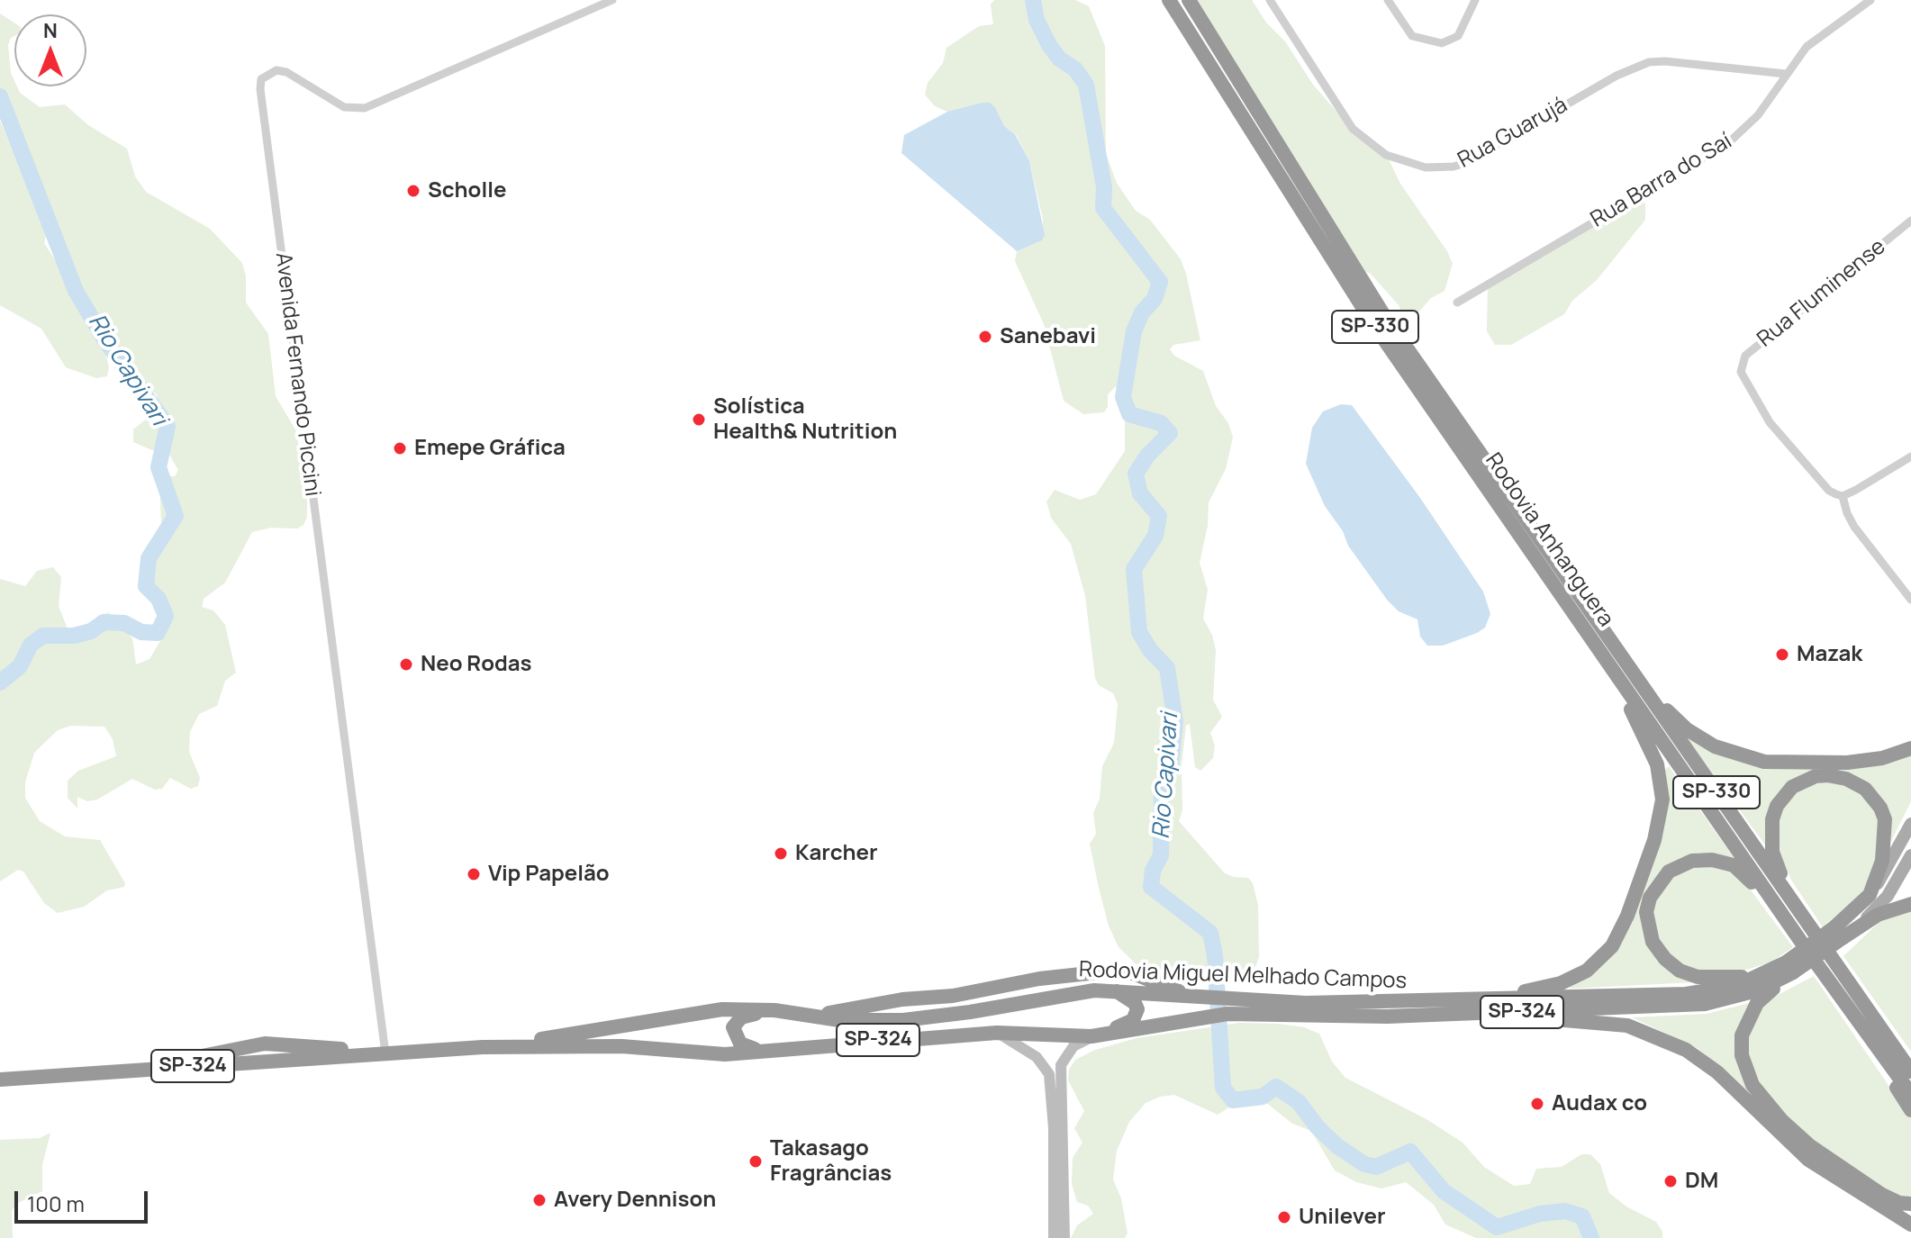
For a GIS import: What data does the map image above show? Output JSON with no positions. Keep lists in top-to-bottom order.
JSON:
{
  "streets": {
    "highway": [
      "SP-330",
      "Rodovia Anhanguera",
      "Rodovia Miguel Melhado Campos",
      "SP-324"
    ],
    "street": [
      "Rua Guarujá",
      "Rua Barra do Saí",
      "Rua Fluminense",
      "Avenida Fernando Piccini"
    ]
  },
  "crossings": [
    ["Rua Guarujá", "Rua Barra do Saí"],
    ["Avenida Fernando Piccini", "Rodovia Miguel Melhado Campos"]
  ],
  "water": ["Rio Capivari"],
  "places": [
    "Scholle",
    "Sanebavi",
    "Solística Health& Nutrition",
    "Emepe Gráfica",
    "Mazak",
    "Neo Rodas",
    "Karcher",
    "Vip Papelão",
    "Audax co",
    "Takasago Fragrâncias",
    "DM",
    "Avery Dennison",
    "Unilever"
  ],
  "scale_bar": "100 m",
  "north": "top"
}
